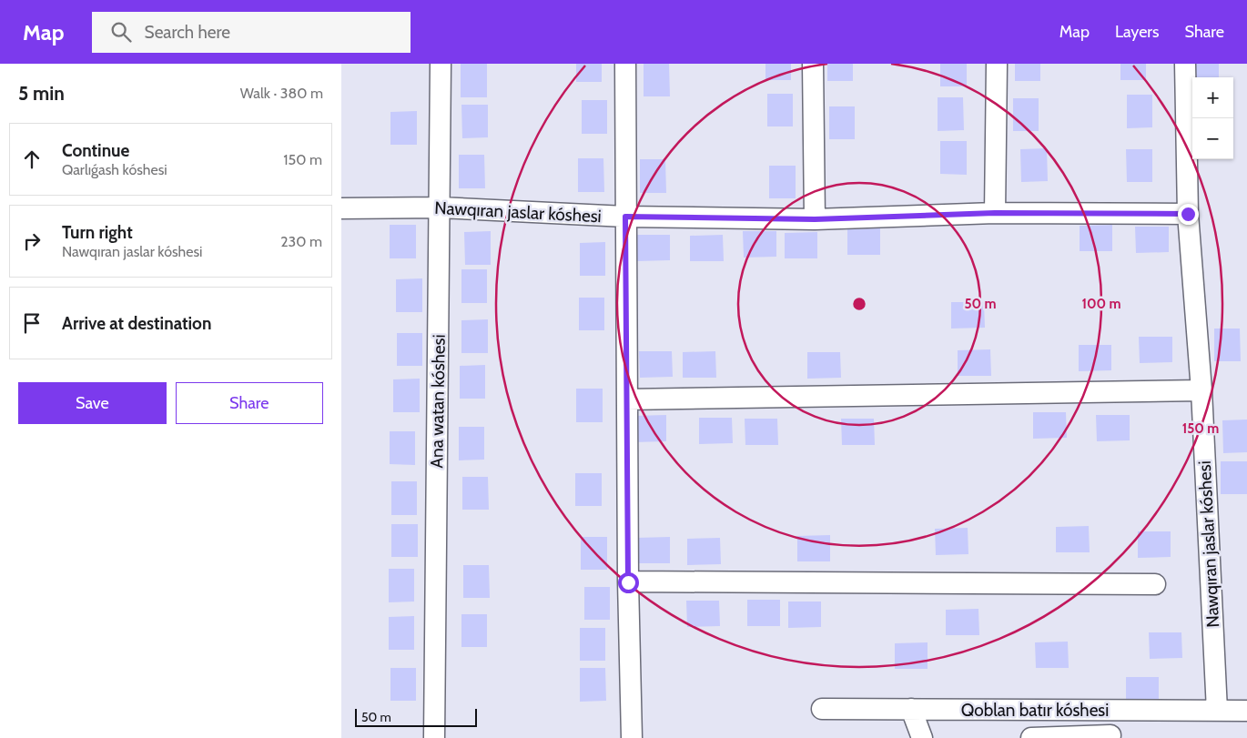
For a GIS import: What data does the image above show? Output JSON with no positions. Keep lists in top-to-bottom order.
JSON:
{
  "streets": {
    "street": ["Nawqıran jaslar kóshesi", "Ana watan kóshesi", "Qoblan batır kóshesi"]
  },
  "crossings": [
    ["Nawqıran jaslar kóshesi", "Ana watan kóshesi"],
    ["Nawqıran jaslar kóshesi", "Qoblan batır kóshesi"]
  ],
  "scale_bar": "50 m",
  "page": {
    "header": "Map",
    "search": "Search here",
    "nav": ["Map", "Layers", "Share"],
    "heading": ["5 min", "Walk · 380 m"],
    "map_buttons": ["+", "−"],
    "list": [
      ["Continue", "Qarlıǵash kóshesi", "150 m"],
      ["Turn right", "Nawqıran jaslar kóshesi", "230 m"],
      "Arrive at destination"
    ],
    "buttons": ["Save", "Share"],
    "scale": "50 m"
  },
  "rings": ["50 m", "100 m", "150 m"]
}
